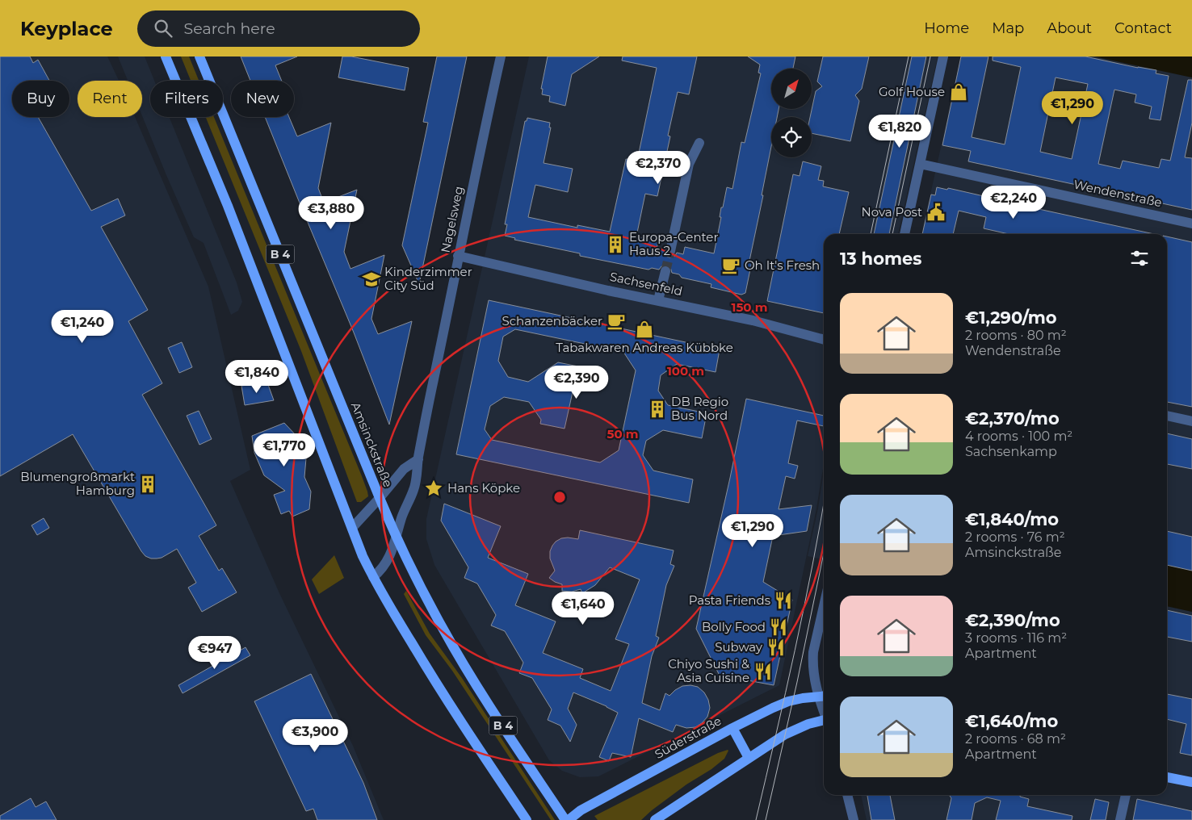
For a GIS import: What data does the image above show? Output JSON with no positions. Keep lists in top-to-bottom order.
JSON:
{
  "streets": {
    "main road": ["B 4", "Amsinckstraße", "Süderstraße"],
    "street": ["Wendenstraße", "Nagelsweg", "Sachsenfeld"]
  },
  "crossings": [
    ["Nagelsweg", "B 4"],
    ["Nagelsweg", "Sachsenfeld"],
    ["Nagelsweg", "Amsinckstraße"]
  ],
  "places": {
    "shop": ["Golf House", "Tabakwaren Andreas Kübbke"],
    "public building": ["Nova Post"],
    "building": ["Europa-Center Haus 2", "DB Regio Bus Nord", "Blumengroßmarkt Hamburg"],
    "cafe": ["Oh It's Fresh", "Schanzenbäcker"],
    "school or university": ["Kinderzimmer City Süd"],
    "place": ["Hans Köpke"],
    "restaurant": [
      "Pasta Friends",
      "Bolly Food",
      "Subway",
      "Chiyo Sushi & Asia Cuisine"
    ]
  },
  "north": "top right",
  "page": {
    "header": "Keyplace",
    "search": "Search here",
    "nav": [
      "Home",
      "Map",
      "About",
      "Contact"
    ],
    "chip": [
      "Buy",
      "Rent",
      "Filters",
      "New"
    ],
    "price": [
      "€1,290",
      "€1,820",
      "€2,370",
      "€2,240",
      "€3,880",
      "€1,240",
      "€1,840",
      "€2,390",
      "€1,770",
      "€1,290",
      "€1,640",
      "€947",
      "€3,900"
    ],
    "heading": "13 homes",
    "list": [
      {
        "name": "€1,290/mo",
        "note": "2 rooms · 80 m² · Wendenstraße"
      },
      {
        "name": "€2,370/mo",
        "note": "4 rooms · 100 m² · Sachsenkamp"
      },
      {
        "name": "€1,840/mo",
        "note": "2 rooms · 76 m² · Amsinckstraße"
      },
      {
        "name": "€2,390/mo",
        "note": "3 rooms · 116 m² · Apartment"
      },
      {
        "name": "€1,640/mo",
        "note": "2 rooms · 68 m² · Apartment"
      }
    ]
  },
  "rings": ["150 m", "100 m", "50 m"]
}
